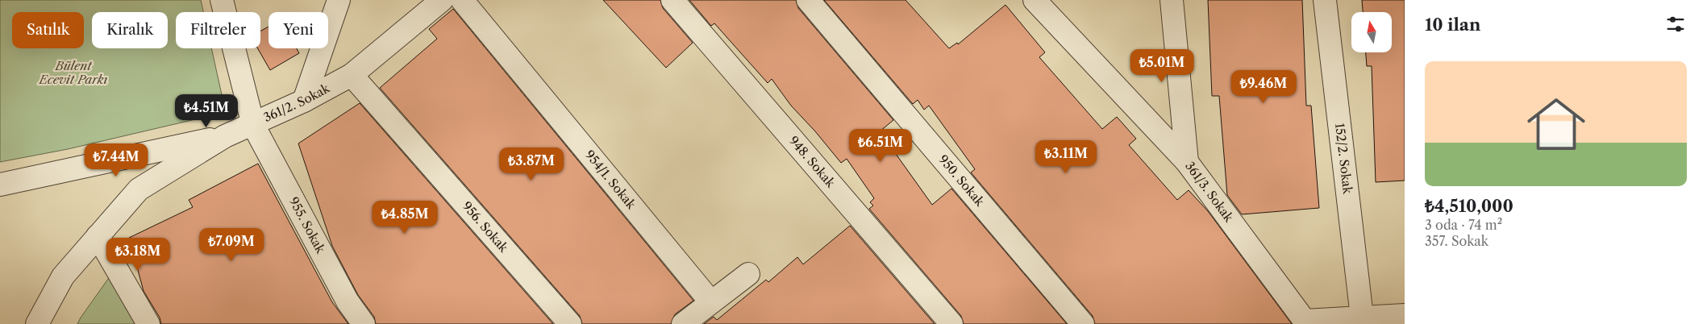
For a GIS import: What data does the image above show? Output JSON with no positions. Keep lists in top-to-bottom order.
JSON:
{
  "streets": {
    "street": [
      "361/2. Sokak",
      "152/2. Sokak",
      "948. Sokak",
      "954/1. Sokak",
      "950. Sokak",
      "361/3. Sokak",
      "955. Sokak",
      "956. Sokak"
    ]
  },
  "crossings": [
    ["361/2. Sokak", "955. Sokak"],
    ["361/2. Sokak", "956. Sokak"],
    ["152/2. Sokak", "361/3. Sokak"]
  ],
  "parks": ["Bülent Ecevit Parkı"],
  "north": "top",
  "page": {
    "heading": "10 ilan",
    "chip": [
      "Satılık",
      "Kiralık",
      "Filtreler",
      "Yeni"
    ],
    "list": [
      {
        "name": "₺4,510,000",
        "note": "3 oda · 74 m² · 357. Sokak"
      }
    ],
    "price": [
      "₺5.01M",
      "₺9.46M",
      "₺4.51M",
      "₺6.51M",
      "₺3.11M",
      "₺7.44M",
      "₺3.87M",
      "₺4.85M",
      "₺7.09M",
      "₺3.18M"
    ]
  }
}
